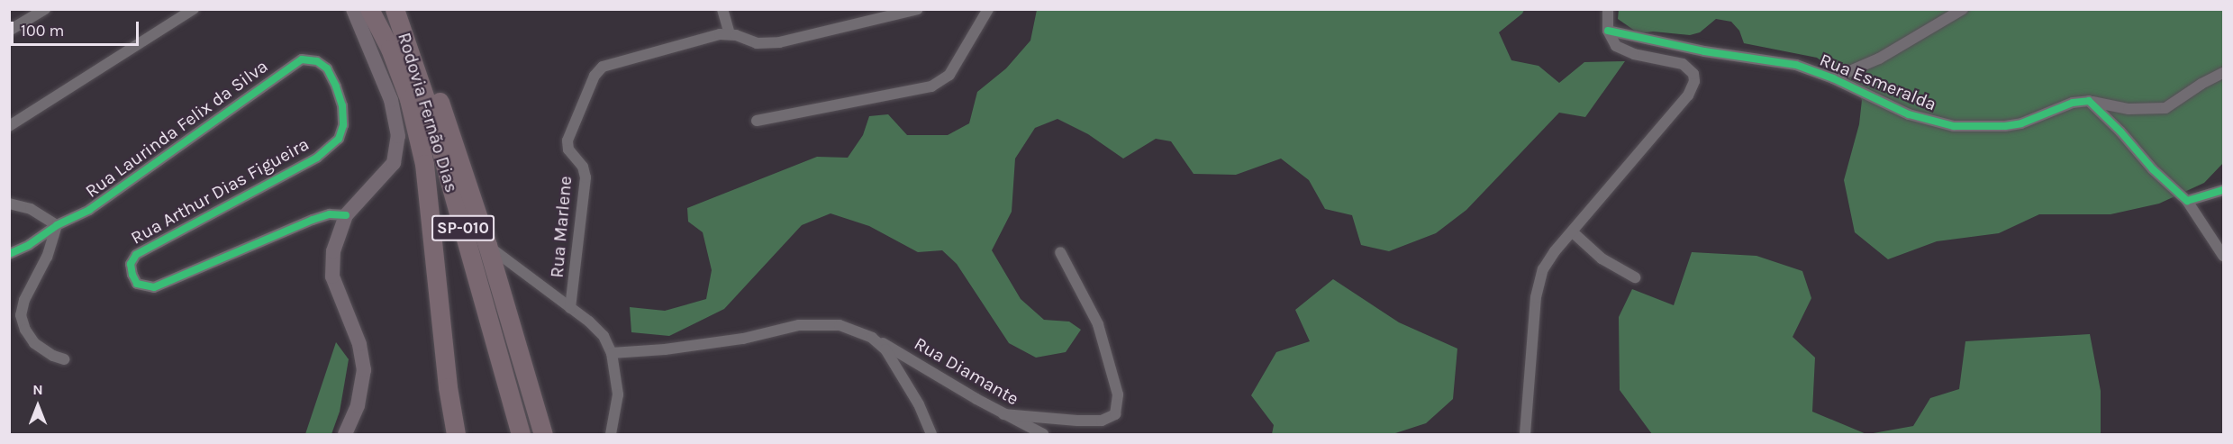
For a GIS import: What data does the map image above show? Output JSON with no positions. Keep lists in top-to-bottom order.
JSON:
{
  "streets": {
    "highway": ["Rodovia Fernão Dias", "SP-010"],
    "street": [
      "Rua Esmeralda",
      "Rua Laurinda Felix da Silva",
      "Rua Arthur Dias Figueira",
      "Rua Marlene",
      "Rua Diamante"
    ]
  },
  "crossings": [
    ["Rua Laurinda Felix da Silva", "Rua Arthur Dias Figueira"]
  ],
  "scale_bar": "100 m",
  "north": "top"
}
